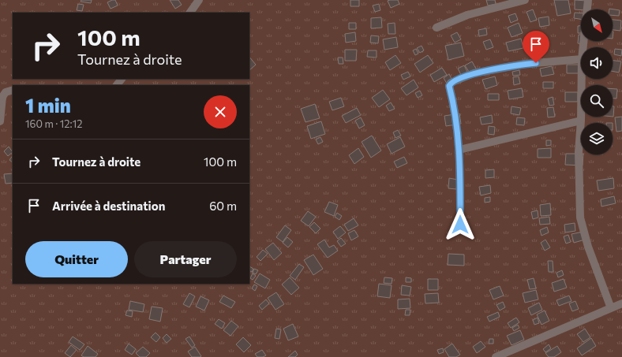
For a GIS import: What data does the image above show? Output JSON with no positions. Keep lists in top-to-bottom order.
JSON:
{
  "north": "bottom right",
  "page": {
    "turn": ["100 m", "Tournez à droite"],
    "heading": ["1 min", "160 m · 12:12"],
    "list": [
      {
        "name": "Tournez à droite",
        "value": "100 m"
      },
      {
        "name": "Arrivée à destination",
        "value": "60 m"
      }
    ],
    "buttons": ["Quitter", "Partager"]
  }
}
